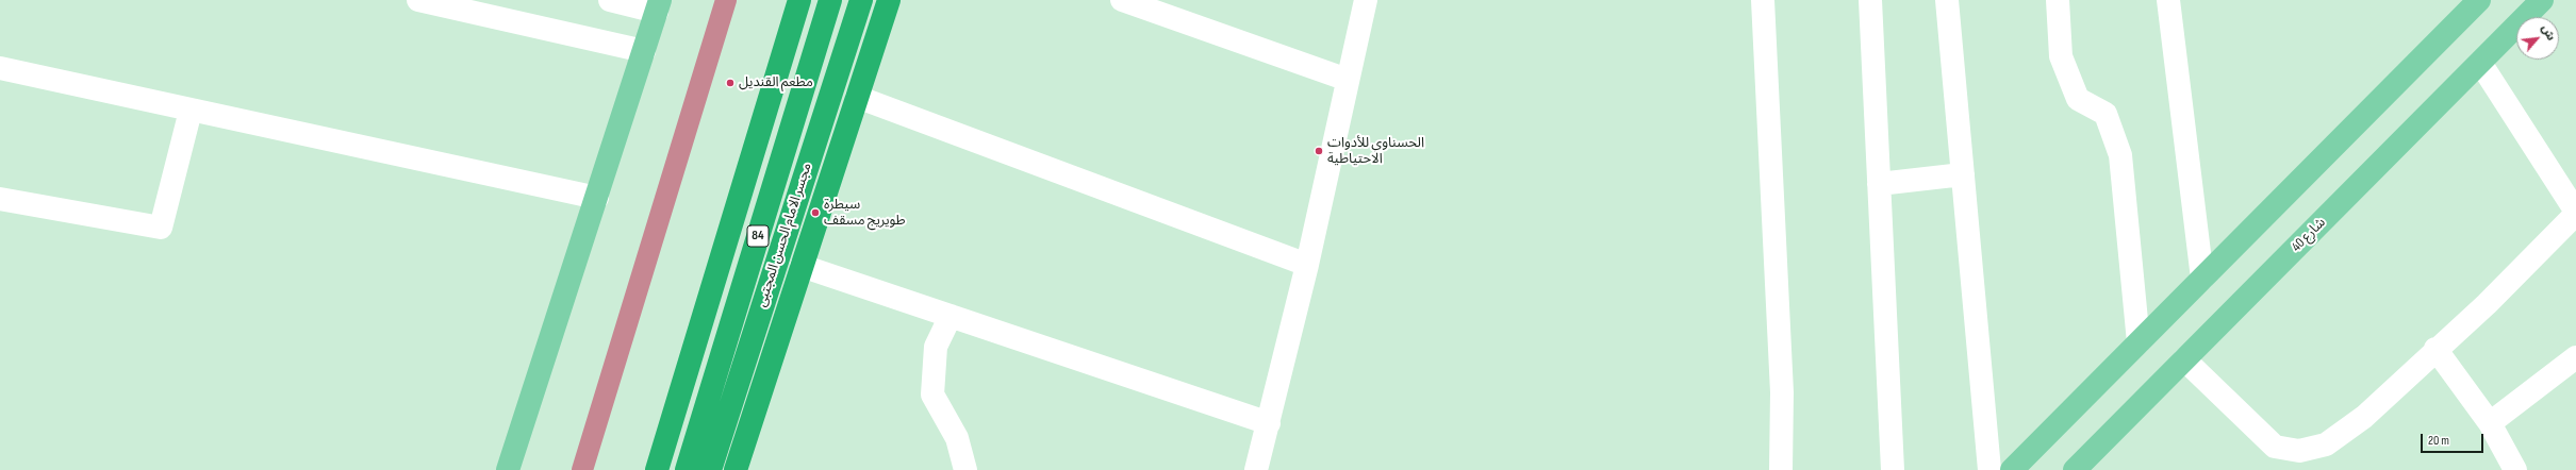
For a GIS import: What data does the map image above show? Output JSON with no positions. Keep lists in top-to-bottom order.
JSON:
{
  "streets": {
    "highway": ["مجسر الامام الحسن المجتبى", "84"],
    "main road": ["شارع 40"]
  },
  "places": ["مطعم القنديل", "الحسناوي للأدوات الاحتياطية", "سيطرة طويريج مسقف"],
  "scale_bar": "20 m",
  "north": "top right"
}
